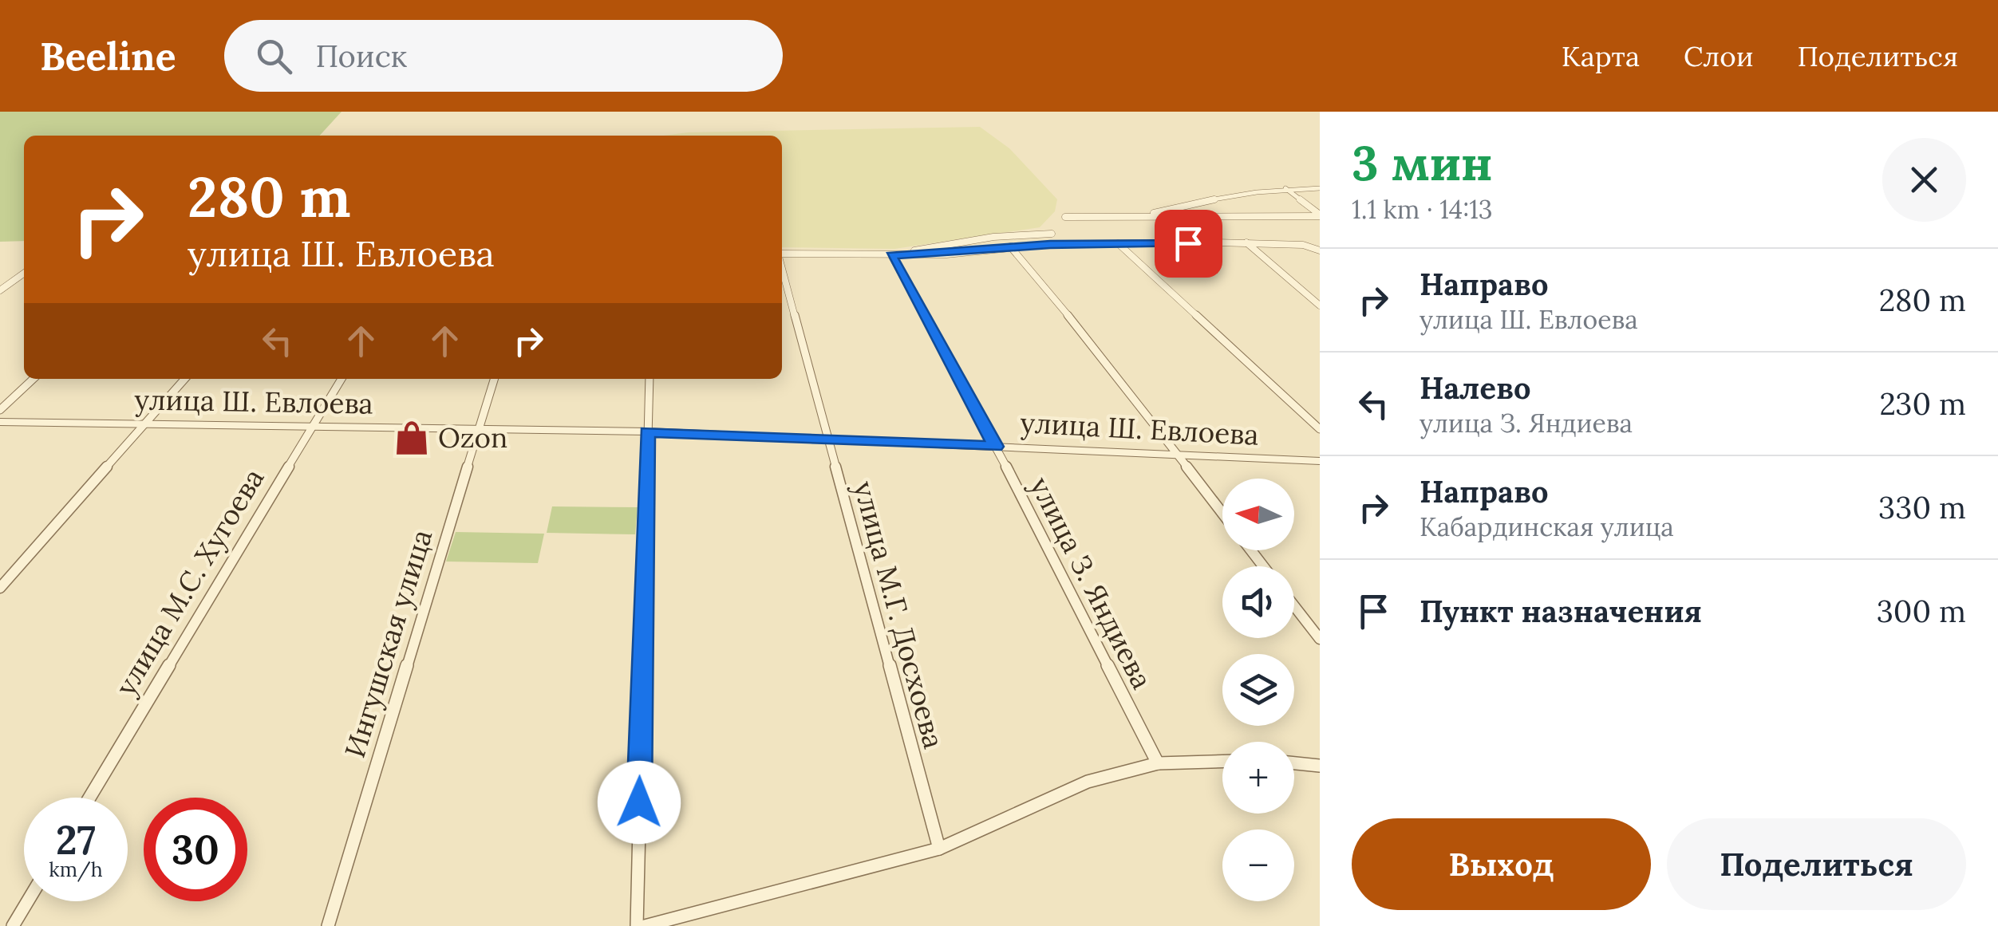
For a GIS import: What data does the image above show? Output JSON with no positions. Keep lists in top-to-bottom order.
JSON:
{
  "streets": {
    "street": [
      "улица Ш. Евлоева",
      "улица М.С. Хугоева",
      "улица З. Яндиева",
      "улица М.Г. Досхоева",
      "Ингушская улица"
    ]
  },
  "crossings": [
    ["улица Ш. Евлоева", "улица М.С. Хугоева"],
    ["улица Ш. Евлоева", "улица З. Яндиева"],
    ["улица Ш. Евлоева", "улица М.Г. Досхоева"],
    ["улица Ш. Евлоева", "Ингушская улица"]
  ],
  "places": {
    "shop": ["Ozon"]
  },
  "north": "left",
  "page": {
    "header": "Beeline",
    "search": "Поиск",
    "nav": ["Карта", "Слои", "Поделиться"],
    "heading": ["3 мин", "1.1 km · 14:13"],
    "turn": ["280 m", "улица Ш. Евлоева"],
    "list": [
      {
        "name": "Направо",
        "note": "улица Ш. Евлоева",
        "value": "280 m"
      },
      {
        "name": "Налево",
        "note": "улица З. Яндиева",
        "value": "230 m"
      },
      {
        "name": "Направо",
        "note": "Кабардинская улица",
        "value": "330 m"
      },
      {
        "name": "Пункт назначения",
        "value": "300 m"
      }
    ],
    "map_buttons": ["+", "−"],
    "speed": "27 km/h",
    "limit": "30",
    "buttons": ["Выход", "Поделиться"]
  }
}
